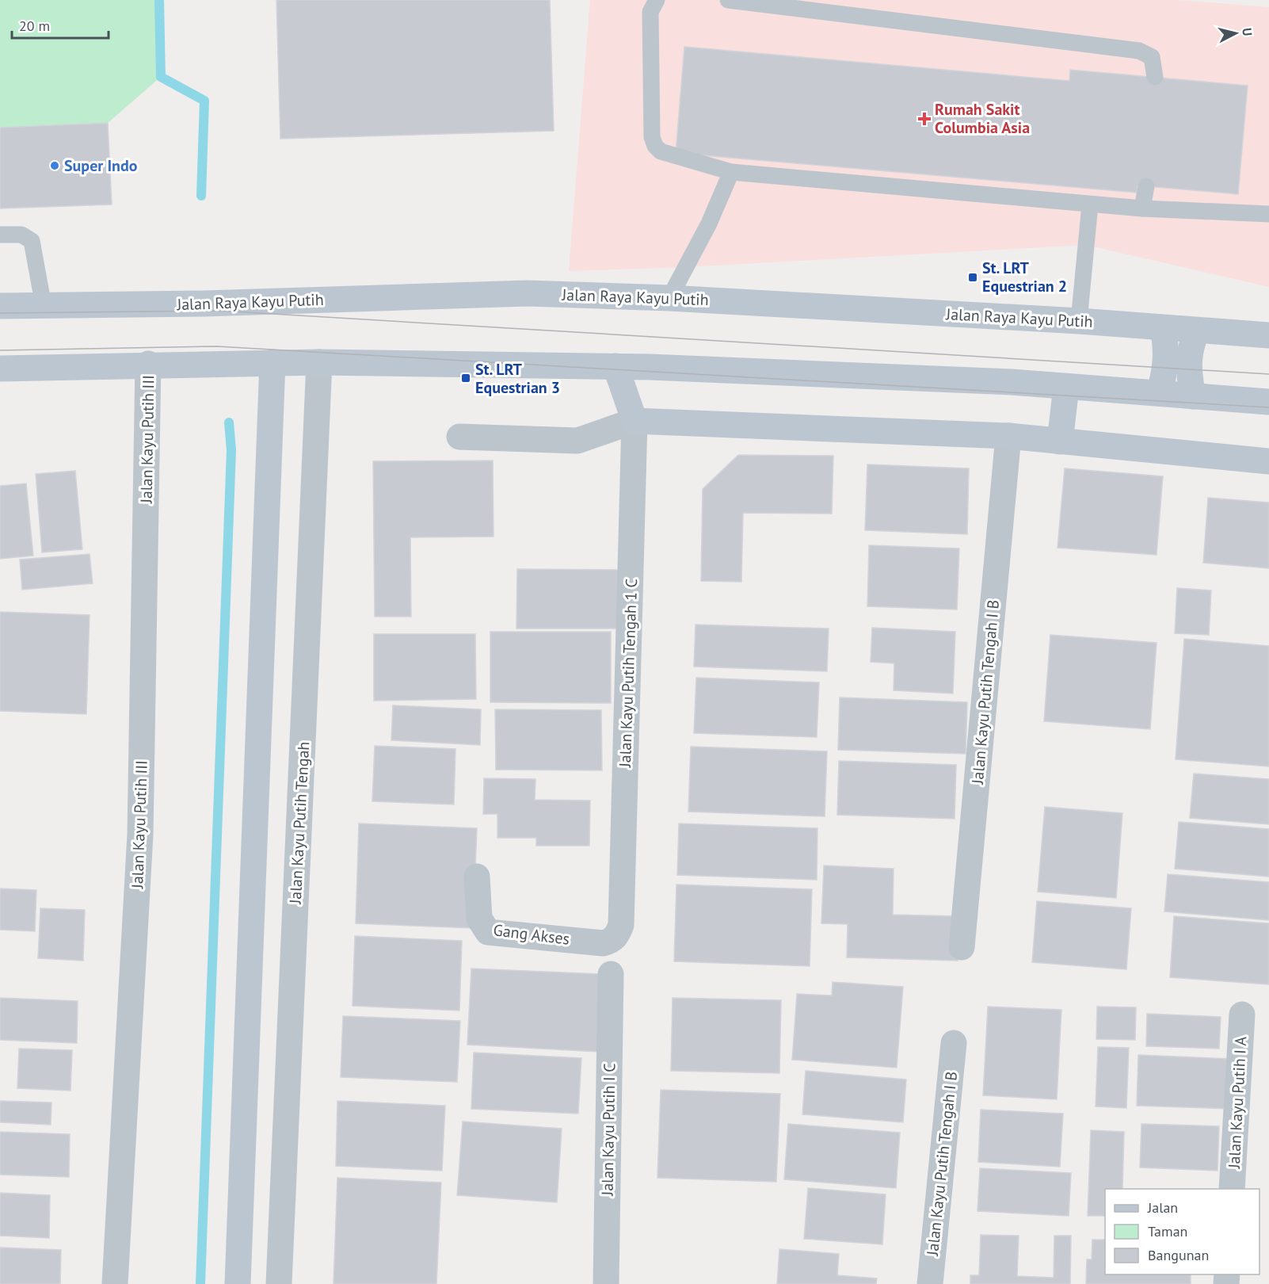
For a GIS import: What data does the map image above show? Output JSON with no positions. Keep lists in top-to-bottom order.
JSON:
{
  "streets": {
    "main road": ["Jalan Raya Kayu Putih"],
    "street": [
      "Jalan Kayu Putih III",
      "Jalan Kayu Putih Tengah 1 C",
      "Jalan Kayu Putih Tengah I B",
      "Jalan Kayu Putih Tengah",
      "Gang Akses",
      "Jalan Kayu Putih I A",
      "Jalan Kayu Putih I C"
    ]
  },
  "crossings": [
    ["Jalan Kayu Putih Tengah 1 C", "Gang Akses"]
  ],
  "places": {
    "health": ["Rumah Sakit Columbia Asia"],
    "other": ["Super Indo"],
    "transit": ["St. LRT Equestrian 2", "St. LRT Equestrian 3"]
  },
  "legend": ["Jalan", "Taman", "Bangunan"],
  "scale_bar": "20 m",
  "north": "right"
}
